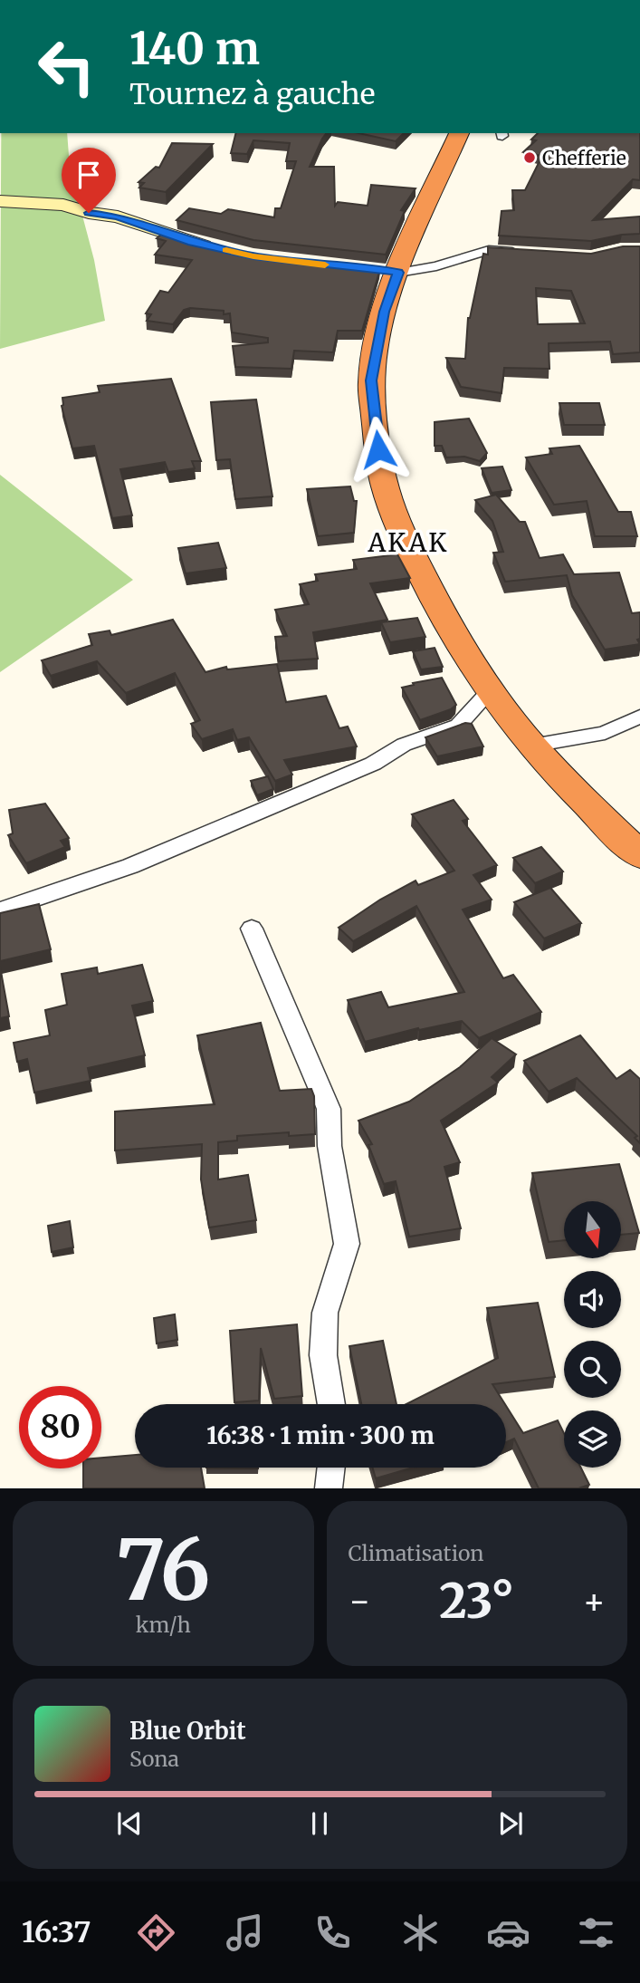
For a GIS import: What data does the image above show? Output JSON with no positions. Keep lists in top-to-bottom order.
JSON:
{
  "districts": ["AKAK"],
  "places": ["Chefferie"],
  "north": "bottom",
  "page": {
    "turn": ["140 m", "Tournez à gauche"],
    "limit": "80",
    "trip": "16:38 · 1 min · 300 m",
    "tile": [
      ["76", "km/h"],
      "Climatisation"
    ],
    "heat": ["−", "23°", "+"],
    "song": ["Blue Orbit", "Sona"],
    "tabs": "16:37"
  }
}
